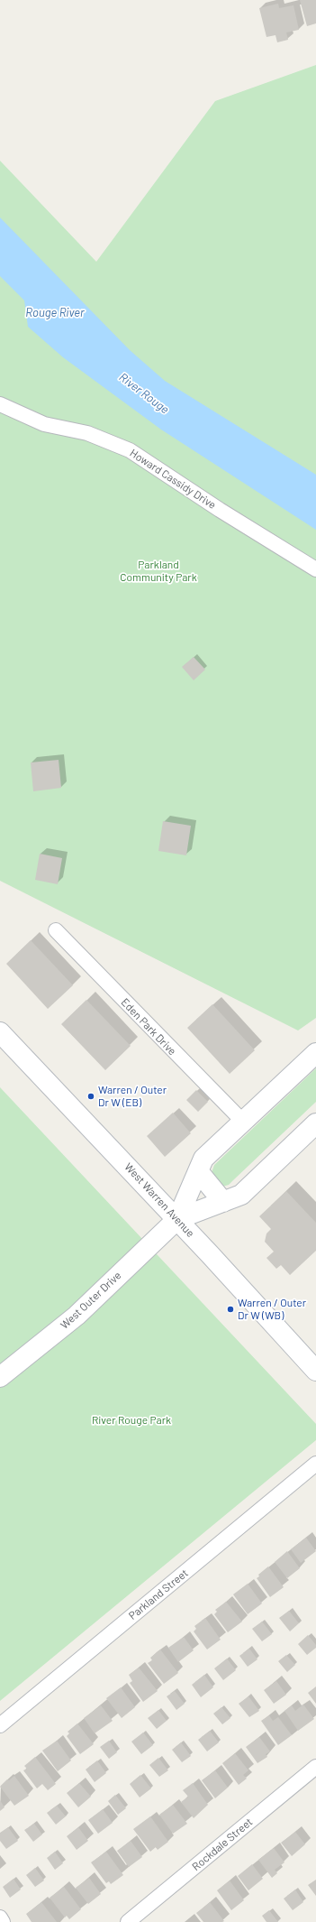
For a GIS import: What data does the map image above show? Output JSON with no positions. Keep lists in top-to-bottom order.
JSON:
{
  "streets": {
    "main road": ["West Warren Avenue", "West Outer Drive"],
    "street": [
      "Howard Cassidy Drive",
      "Eden Park Drive",
      "Parkland Street",
      "Rockdale Street"
    ]
  },
  "crossings": [
    ["Eden Park Drive", "West Outer Drive"],
    ["West Warren Avenue", "West Outer Drive"]
  ],
  "water": ["Rouge River", "River Rouge"],
  "parks": ["Parkland Community Park", "River Rouge Park"],
  "places": ["Warren / Outer Dr W (EB)", "Warren / Outer Dr W (WB)"]
}
